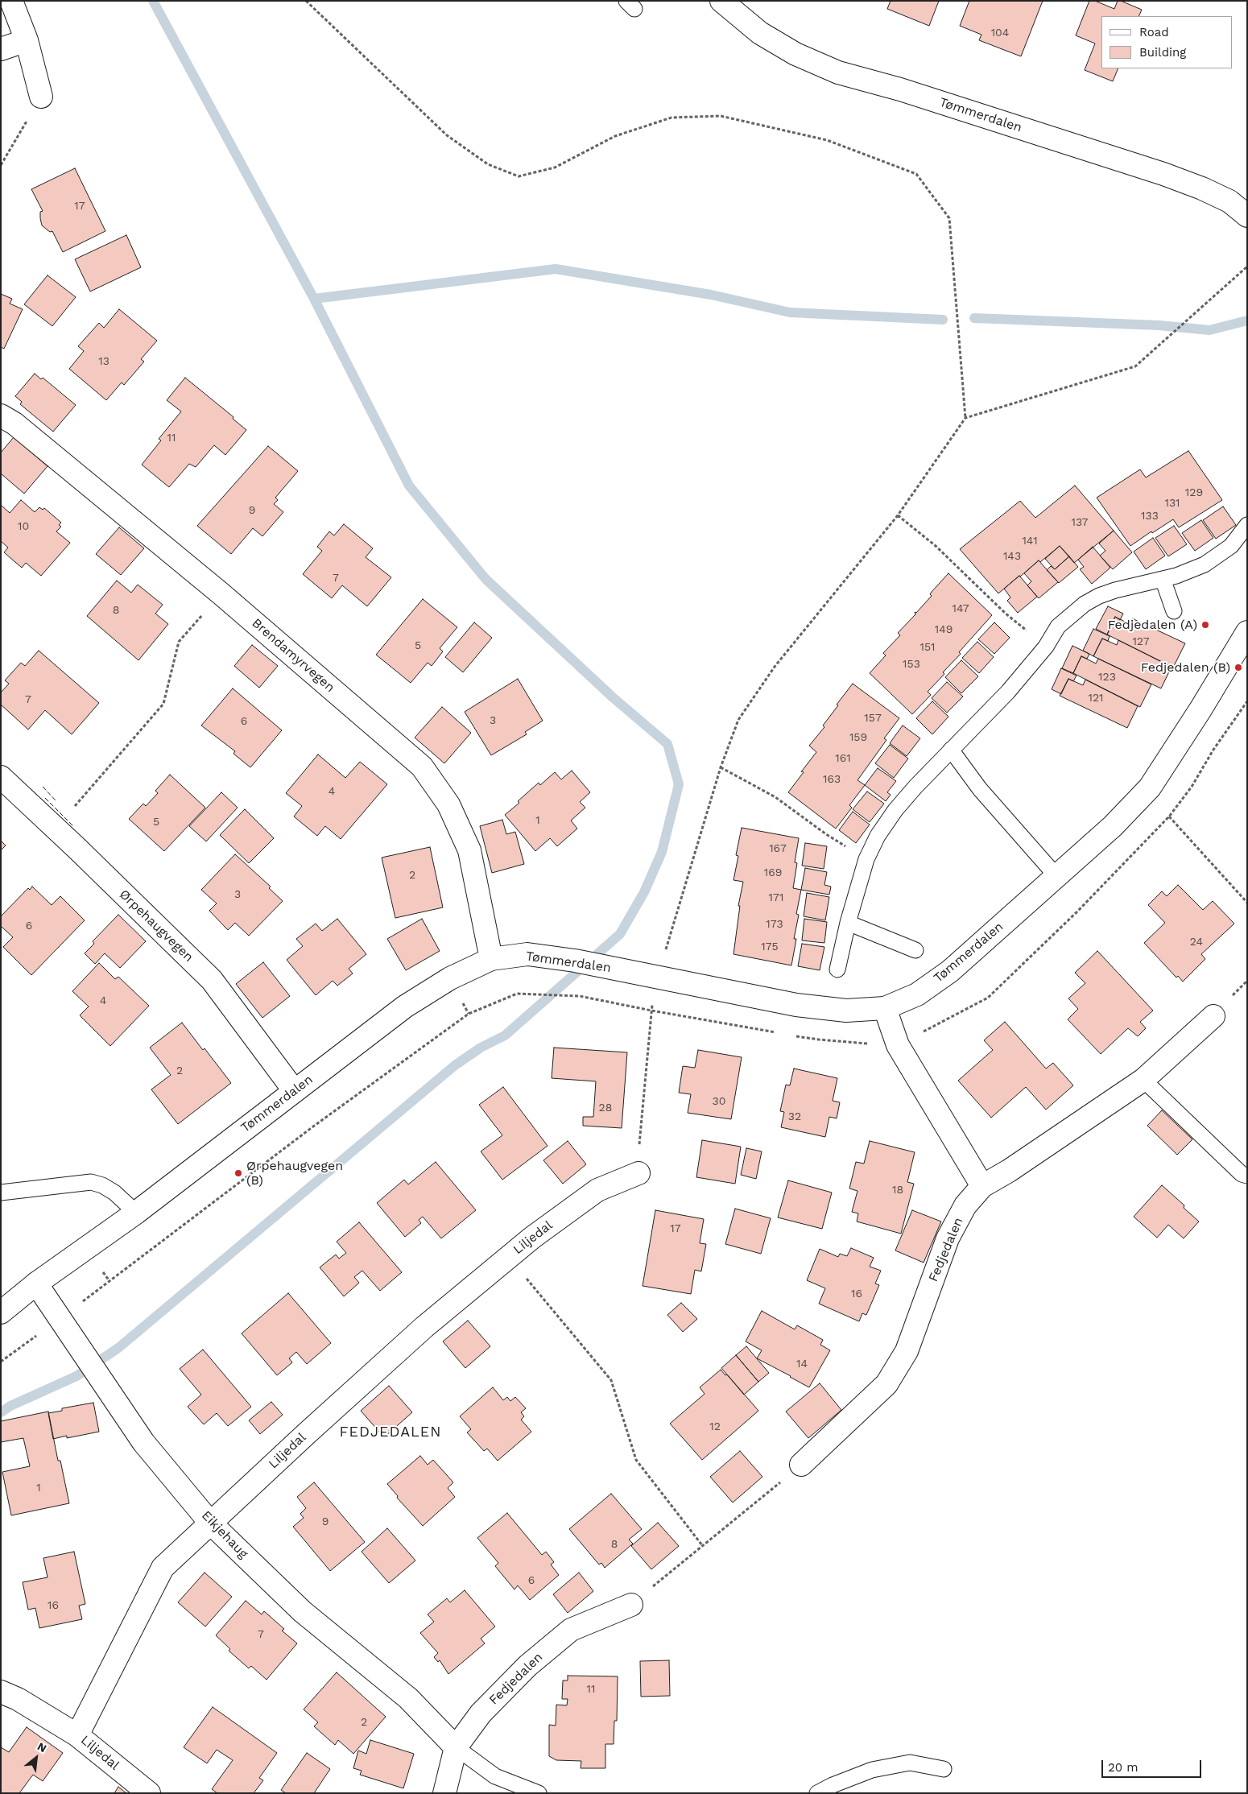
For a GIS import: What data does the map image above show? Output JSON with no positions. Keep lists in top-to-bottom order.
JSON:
{
  "streets": {
    "street": [
      "Tømmerdalen",
      "Brendamyrvegen",
      "Ørpehaugvegen",
      "Liljedal",
      "Fedjedalen",
      "Eikjehaug"
    ]
  },
  "crossings": [
    ["Tømmerdalen", "Brendamyrvegen"],
    ["Tømmerdalen", "Ørpehaugvegen"],
    ["Tømmerdalen", "Eikjehaug"],
    ["Liljedal", "Eikjehaug"],
    ["Fedjedalen", "Eikjehaug"]
  ],
  "districts": ["FEDJEDALEN"],
  "places": ["Fedjedalen (A)", "Fedjedalen (B)", "Ørpehaugvegen (B)"],
  "house_numbers": [
    "104",
    "17",
    "13",
    "11",
    "129",
    "131",
    "9",
    "133",
    "137",
    "10",
    "141",
    "143",
    "7",
    "147",
    "8",
    "149",
    "127",
    "5",
    "151",
    "153",
    "123",
    "121",
    "7",
    "157",
    "3",
    "6",
    "159",
    "161",
    "163",
    "4",
    "1",
    "5",
    "167",
    "169",
    "2",
    "3",
    "171",
    "173",
    "6",
    "24",
    "175",
    "4",
    "2",
    "30",
    "28",
    "32",
    "18",
    "17",
    "16",
    "14",
    "12",
    "1",
    "9",
    "8",
    "6",
    "16",
    "7",
    "11",
    "2"
  ],
  "legend": ["Road", "Building"],
  "scale_bar": "20 m",
  "north": "top right"
}
